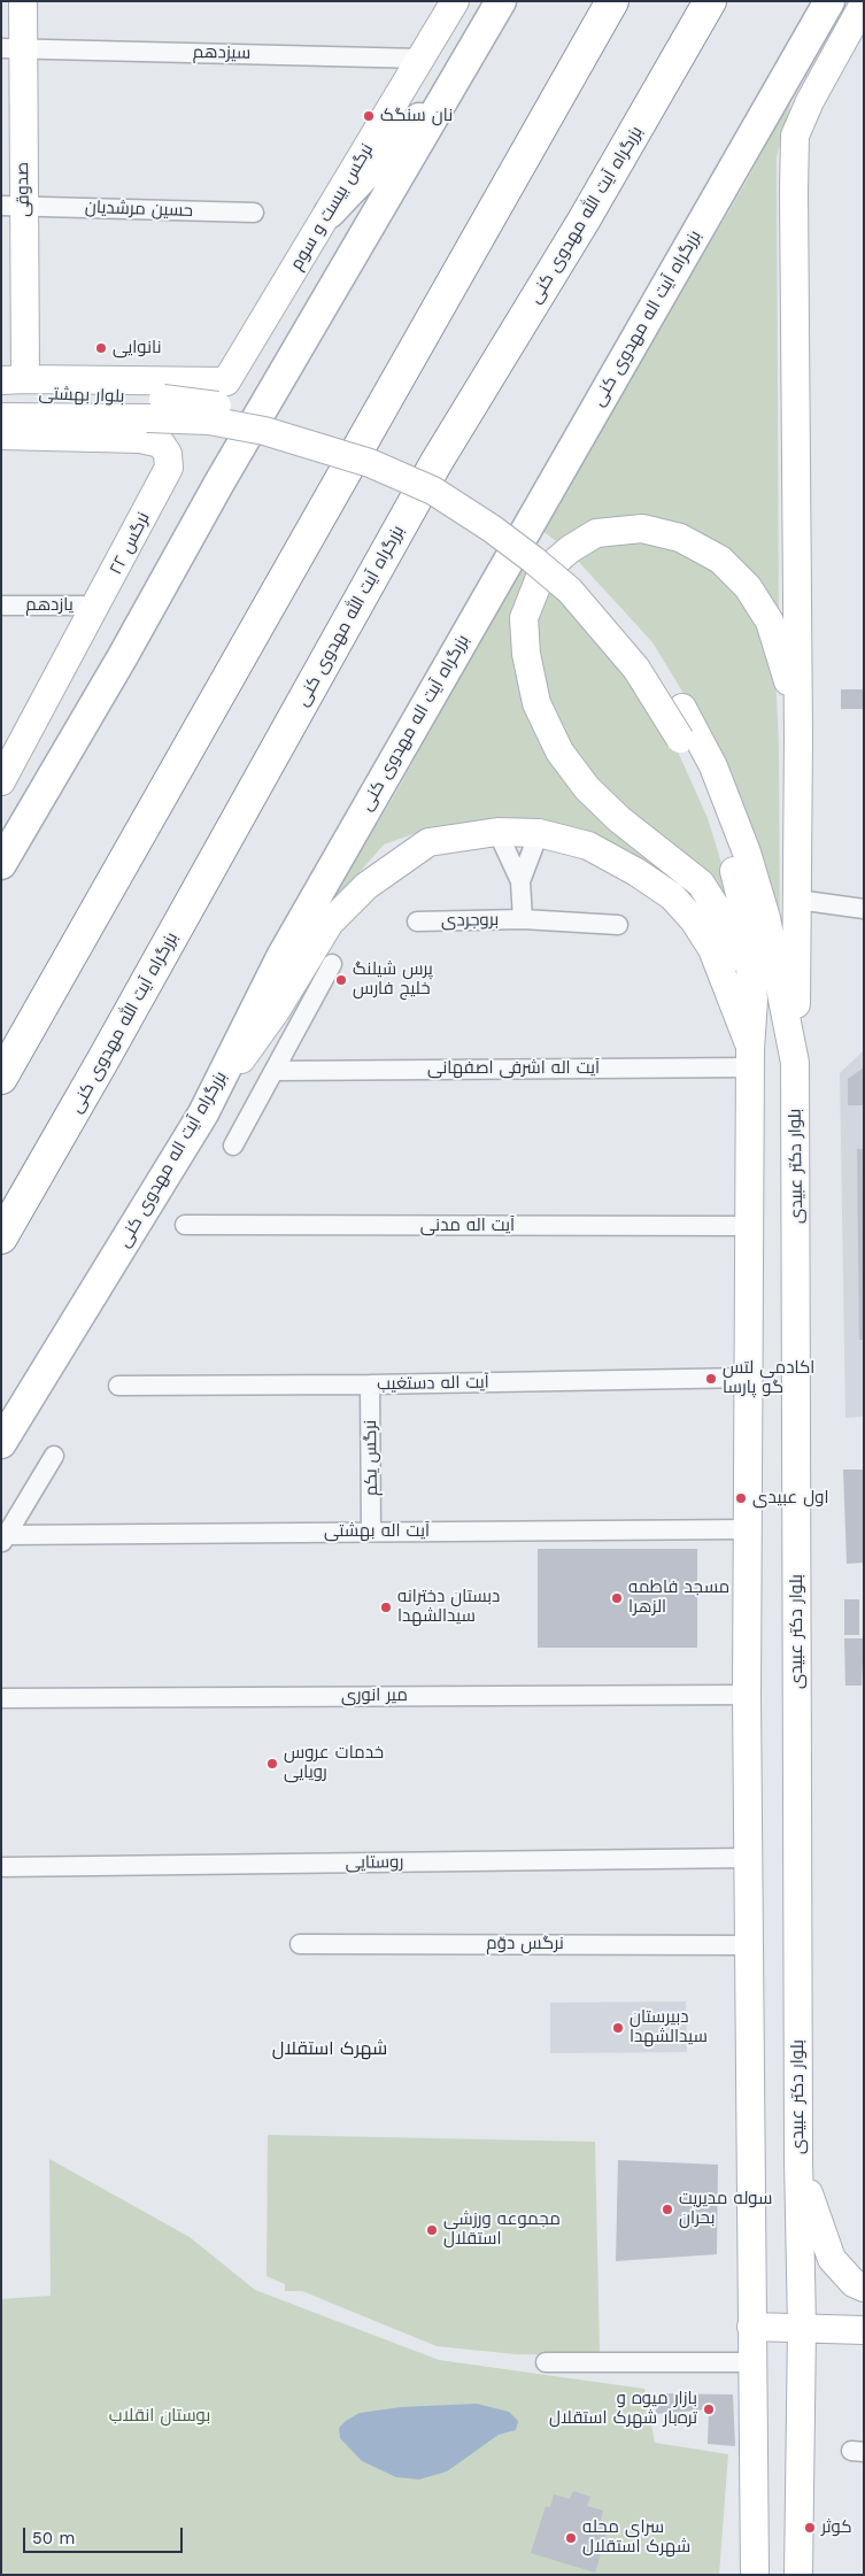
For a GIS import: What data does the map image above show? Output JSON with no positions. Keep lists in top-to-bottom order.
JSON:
{
  "streets": {
    "highway": ["بزرگراه آیت الله مهدوی کنی"],
    "main road": [
      "صدوقی",
      "نرگس بیست و سوم",
      "بزرگراه آیت اله مهدوی کنی",
      "بلوار بهشتی",
      "نرگس ۲۲",
      "بلوار دکتر عبیدی"
    ],
    "street": [
      "سیزدهم",
      "حسین مرشدیان",
      "یازدهم",
      "بروجردی",
      "آیت اله اشرفی اصفهانی",
      "آیت اله مدنی",
      "آیت اله دستغیب",
      "نرگس یکم",
      "آیت اله بهشتی",
      "میر انوری",
      "روستایی",
      "نرگس دوّم"
    ]
  },
  "crossings": [
    ["سیزدهم", "صدوقی"],
    ["سیزدهم", "نرگس بیست و سوم"],
    ["صدوقی", "نرگس بیست و سوم"],
    ["صدوقی", "حسین مرشدیان"],
    ["بلوار بهشتی", "بلوار دکتر عبیدی"],
    ["نرگس ۲۲", "یازدهم"],
    ["آیت اله دستغیب", "نرگس یکم"],
    ["نرگس یکم", "آیت اله بهشتی"]
  ],
  "districts": ["شهرک استقلال"],
  "parks": ["بوستان انقلاب"],
  "places": [
    "نان سنگک",
    "نانوایی",
    "پرس شیلنگ خلیج فارس",
    "اکادمی لتس گو پارسا",
    "اول عبیدی",
    "مسجد فاطمه الزهرا",
    "دبستان دخترانه سیدالشهدا",
    "خدمات عروس رویایی",
    "دبیرستان سیدالشهدا",
    "سوله مدیریت بحران",
    "مجموعه ورزشی استقلال",
    "بازار میوه و تره‌بار شهرک استقلال",
    "کوثر",
    "سرای محله شهرک استقلال"
  ],
  "scale_bar": "50 m"
}
